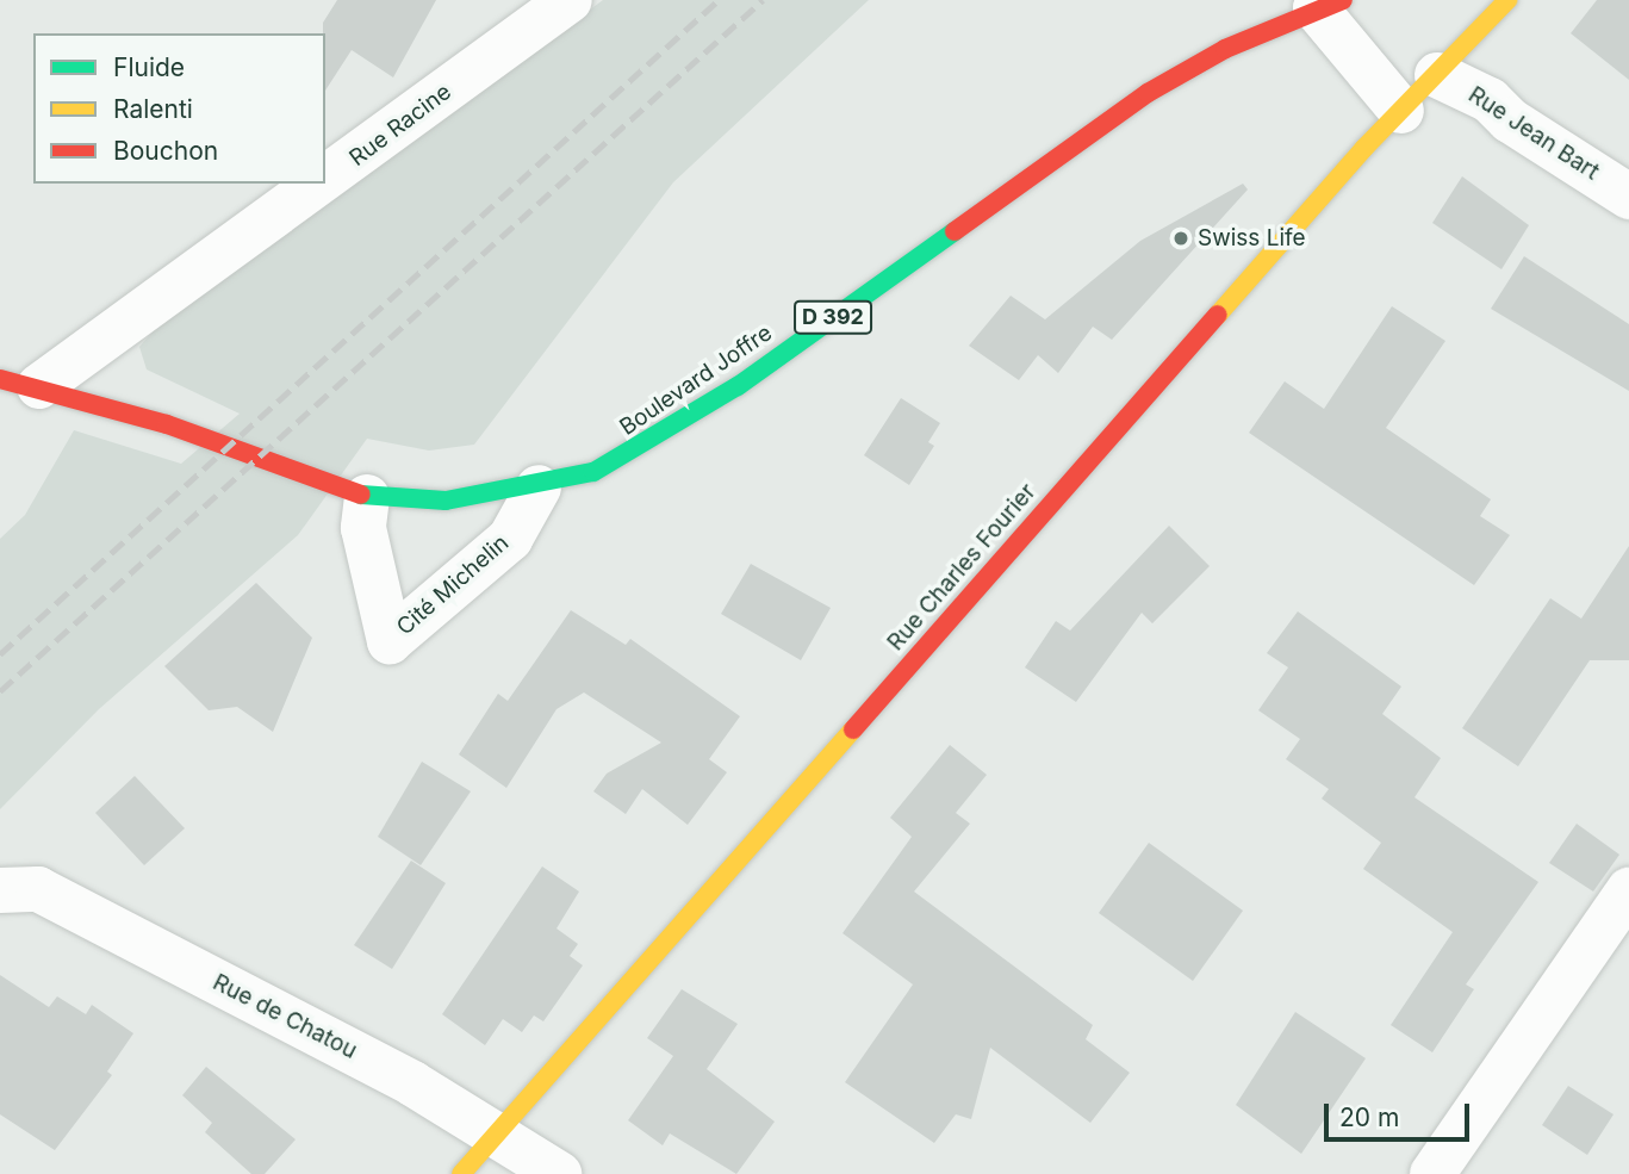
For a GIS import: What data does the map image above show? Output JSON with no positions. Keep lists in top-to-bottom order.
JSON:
{
  "streets": {
    "street": [
      "Rue Racine",
      "Rue Jean Bart",
      "D 392",
      "Boulevard Joffre",
      "Rue Charles Fourier",
      "Cité Michelin",
      "Rue de Chatou"
    ]
  },
  "crossings": [
    ["Rue Racine", "Boulevard Joffre"],
    ["Rue Jean Bart", "Rue Charles Fourier"],
    ["Boulevard Joffre", "Cité Michelin"],
    ["Rue Charles Fourier", "Rue de Chatou"]
  ],
  "places": ["Swiss Life"],
  "legend": ["Fluide", "Ralenti", "Bouchon"],
  "scale_bar": "20 m"
}
